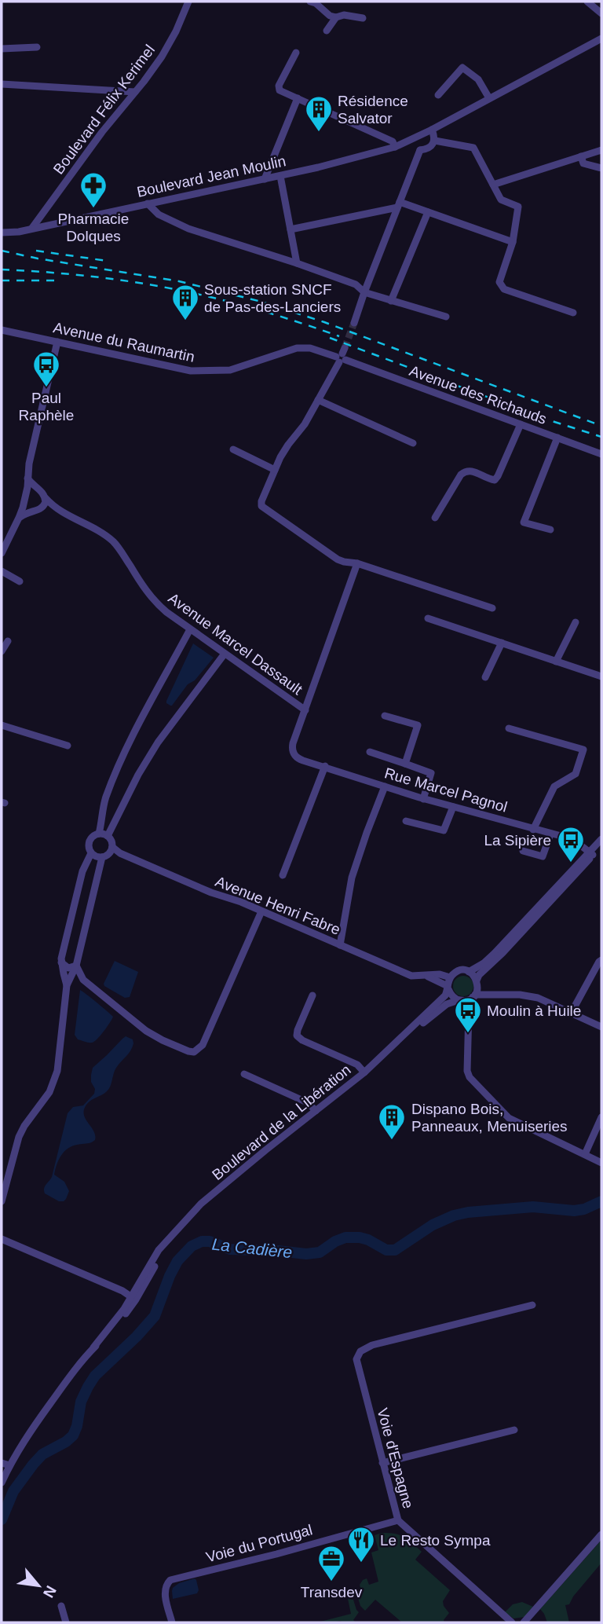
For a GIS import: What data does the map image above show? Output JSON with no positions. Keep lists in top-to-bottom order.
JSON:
{
  "streets": {
    "street": [
      "Boulevard Félix Kerimel",
      "Boulevard Jean Moulin",
      "Avenue du Raumartin",
      "Avenue des Richauds",
      "Avenue Marcel Dassault",
      "Rue Marcel Pagnol",
      "Avenue Henri Fabre",
      "Boulevard de la Libération",
      "Voie d'Espagne",
      "Voie du Portugal"
    ]
  },
  "crossings": [
    ["Boulevard Félix Kerimel", "Boulevard Jean Moulin"],
    ["Avenue du Raumartin", "Avenue des Richauds"],
    ["Avenue Marcel Dassault", "Rue Marcel Pagnol"],
    ["Avenue Henri Fabre", "Boulevard de la Libération"],
    ["Voie d'Espagne", "Voie du Portugal"]
  ],
  "water": ["La Cadière"],
  "places": {
    "building": ["Résidence Salvator", "Sous-station SNCF de Pas-des-Lanciers", "Dispano Bois, Panneaux, Menuiseries"],
    "pharmacy": ["Pharmacie Dolques"],
    "bus stop": ["Paul Raphèle", "La Sipière", "Moulin à Huile"],
    "restaurant": ["Le Resto Sympa"],
    "office": ["Transdev"]
  },
  "north": "bottom right"
}
